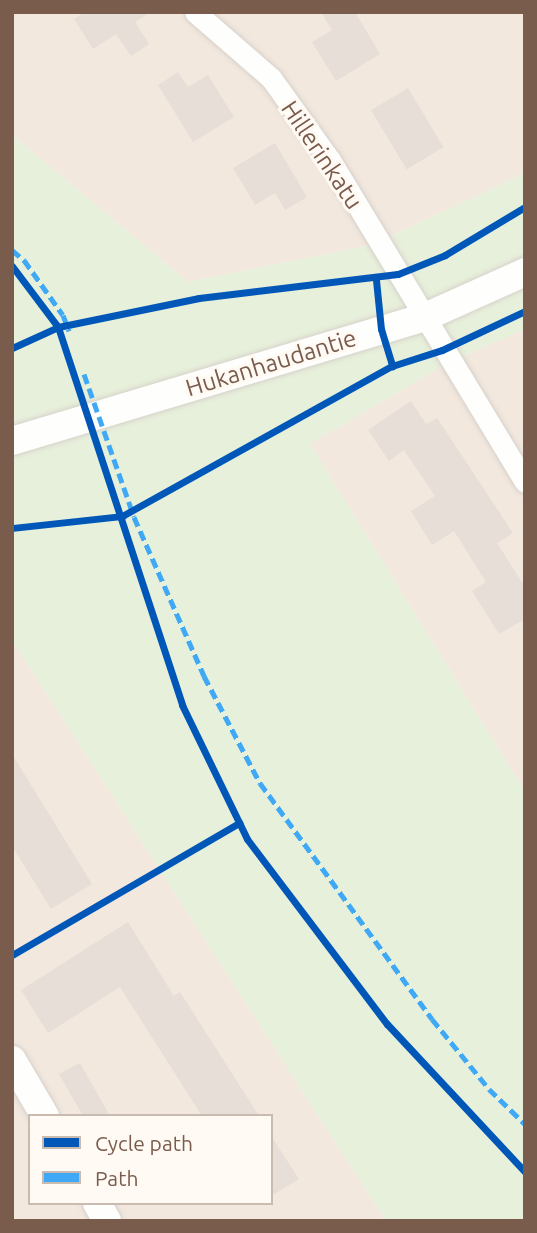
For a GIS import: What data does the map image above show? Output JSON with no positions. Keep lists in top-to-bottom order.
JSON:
{
  "streets": {
    "main road": ["Hukanhaudantie"],
    "street": ["Hillerinkatu"]
  },
  "crossings": [
    ["Hillerinkatu", "Hukanhaudantie"]
  ],
  "legend": ["Cycle path", "Path"]
}
